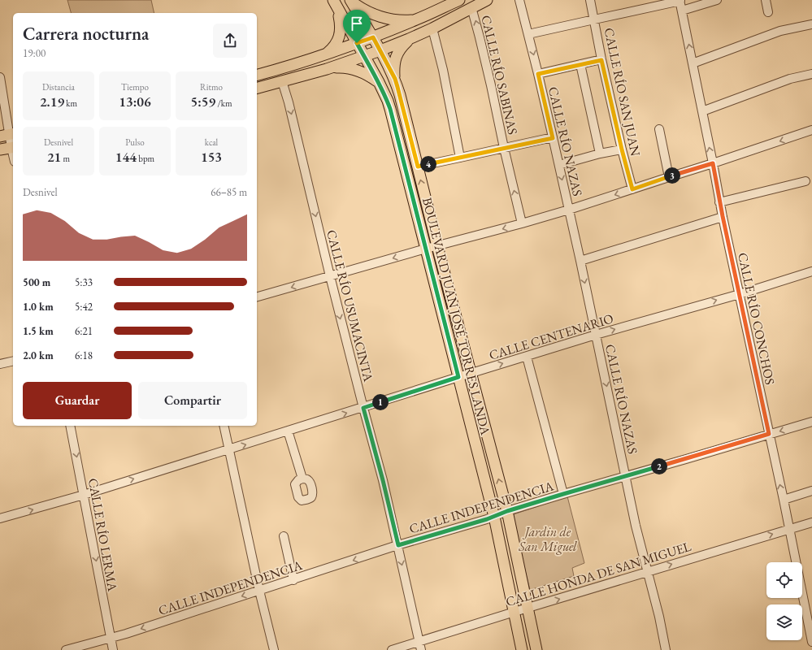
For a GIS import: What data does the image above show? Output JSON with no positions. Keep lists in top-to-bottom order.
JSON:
{
  "streets": {
    "main road": ["BOULEVARD JUAN JOSÉ TORRES LANDA"],
    "street": [
      "CALLE RÍO SABINAS",
      "CALLE RÍO SAN JUAN",
      "CALLE RÍO NAZAS",
      "CALLE RÍO USUMACINTA",
      "CALLE RÍO CONCHOS",
      "CALLE CENTENARIO",
      "CALLE INDEPENDENCIA",
      "CALLE RÍO LERMA",
      "CALLE HONDA DE SAN MIGUEL"
    ]
  },
  "crossings": [
    ["CALLE RÍO NAZAS", "CALLE CENTENARIO"],
    ["CALLE RÍO NAZAS", "CALLE INDEPENDENCIA"],
    ["CALLE RÍO NAZAS", "CALLE HONDA DE SAN MIGUEL"],
    ["CALLE RÍO USUMACINTA", "CALLE CENTENARIO"],
    ["CALLE RÍO USUMACINTA", "CALLE INDEPENDENCIA"],
    ["CALLE RÍO USUMACINTA", "CALLE HONDA DE SAN MIGUEL"],
    ["BOULEVARD JUAN JOSÉ TORRES LANDA", "CALLE CENTENARIO"],
    ["BOULEVARD JUAN JOSÉ TORRES LANDA", "CALLE INDEPENDENCIA"],
    ["BOULEVARD JUAN JOSÉ TORRES LANDA", "CALLE HONDA DE SAN MIGUEL"],
    ["CALLE RÍO CONCHOS", "CALLE CENTENARIO"],
    ["CALLE RÍO CONCHOS", "CALLE INDEPENDENCIA"],
    ["CALLE RÍO CONCHOS", "CALLE HONDA DE SAN MIGUEL"],
    ["CALLE CENTENARIO", "CALLE RÍO LERMA"],
    ["CALLE INDEPENDENCIA", "CALLE RÍO LERMA"]
  ],
  "one_way": [
    "CALLE RÍO USUMACINTA",
    "CALLE CENTENARIO",
    "CALLE INDEPENDENCIA",
    "CALLE RÍO LERMA",
    "CALLE HONDA DE SAN MIGUEL"
  ],
  "parks": ["Jardin de San Miguel"],
  "page": {
    "heading": ["Carrera nocturna", "19:00"],
    "stats": [
      ["Distancia", "2.19 km"],
      ["Tiempo", "13:06"],
      ["Ritmo", "5:59 /km"],
      ["Desnivel", "21 m"],
      ["Pulso", "144 bpm"],
      ["kcal", "153"]
    ],
    "pins": [
      "4",
      "3",
      "1",
      "2"
    ],
    "chart": ["Desnivel", "66–85 m"],
    "list": [
      {
        "name": "500 m",
        "note": "5:33"
      },
      {
        "name": "1.0 km",
        "note": "5:42"
      },
      {
        "name": "1.5 km",
        "note": "6:21"
      },
      {
        "name": "2.0 km",
        "note": "6:18"
      }
    ],
    "buttons": ["Guardar", "Compartir"]
  }
}
